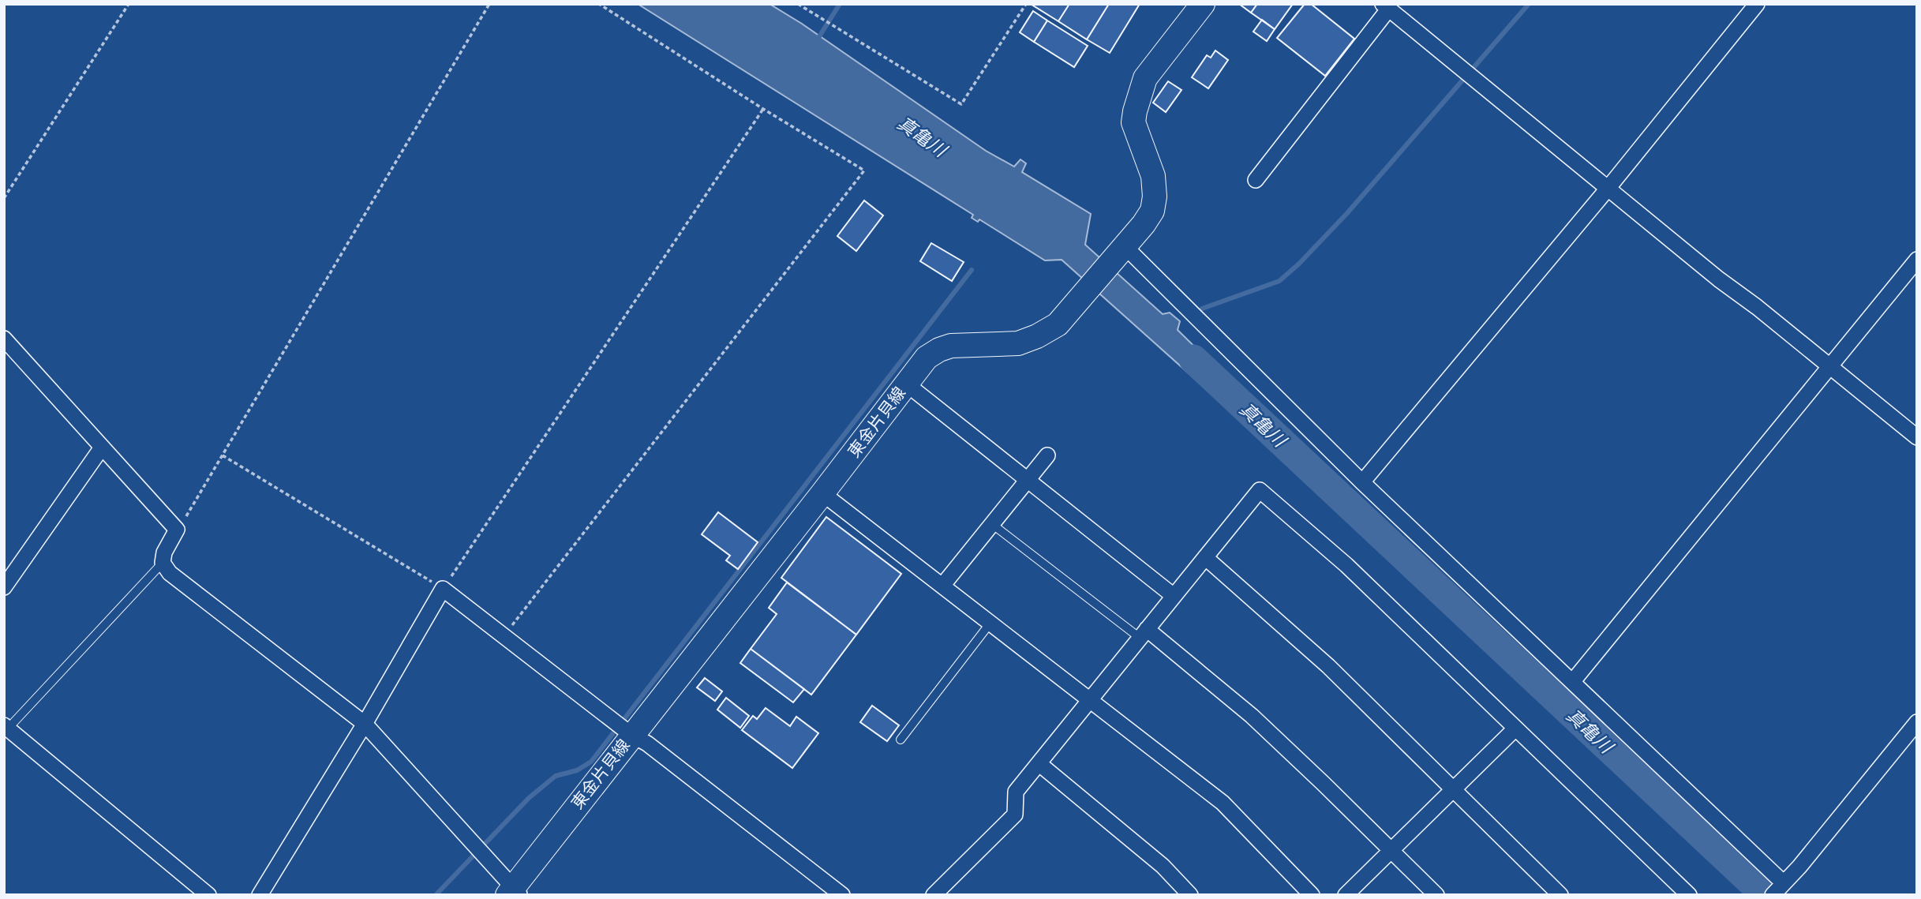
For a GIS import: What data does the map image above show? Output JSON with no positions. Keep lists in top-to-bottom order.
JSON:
{
  "streets": {
    "main road": ["東金片貝線"]
  },
  "water": ["真亀川"]
}
